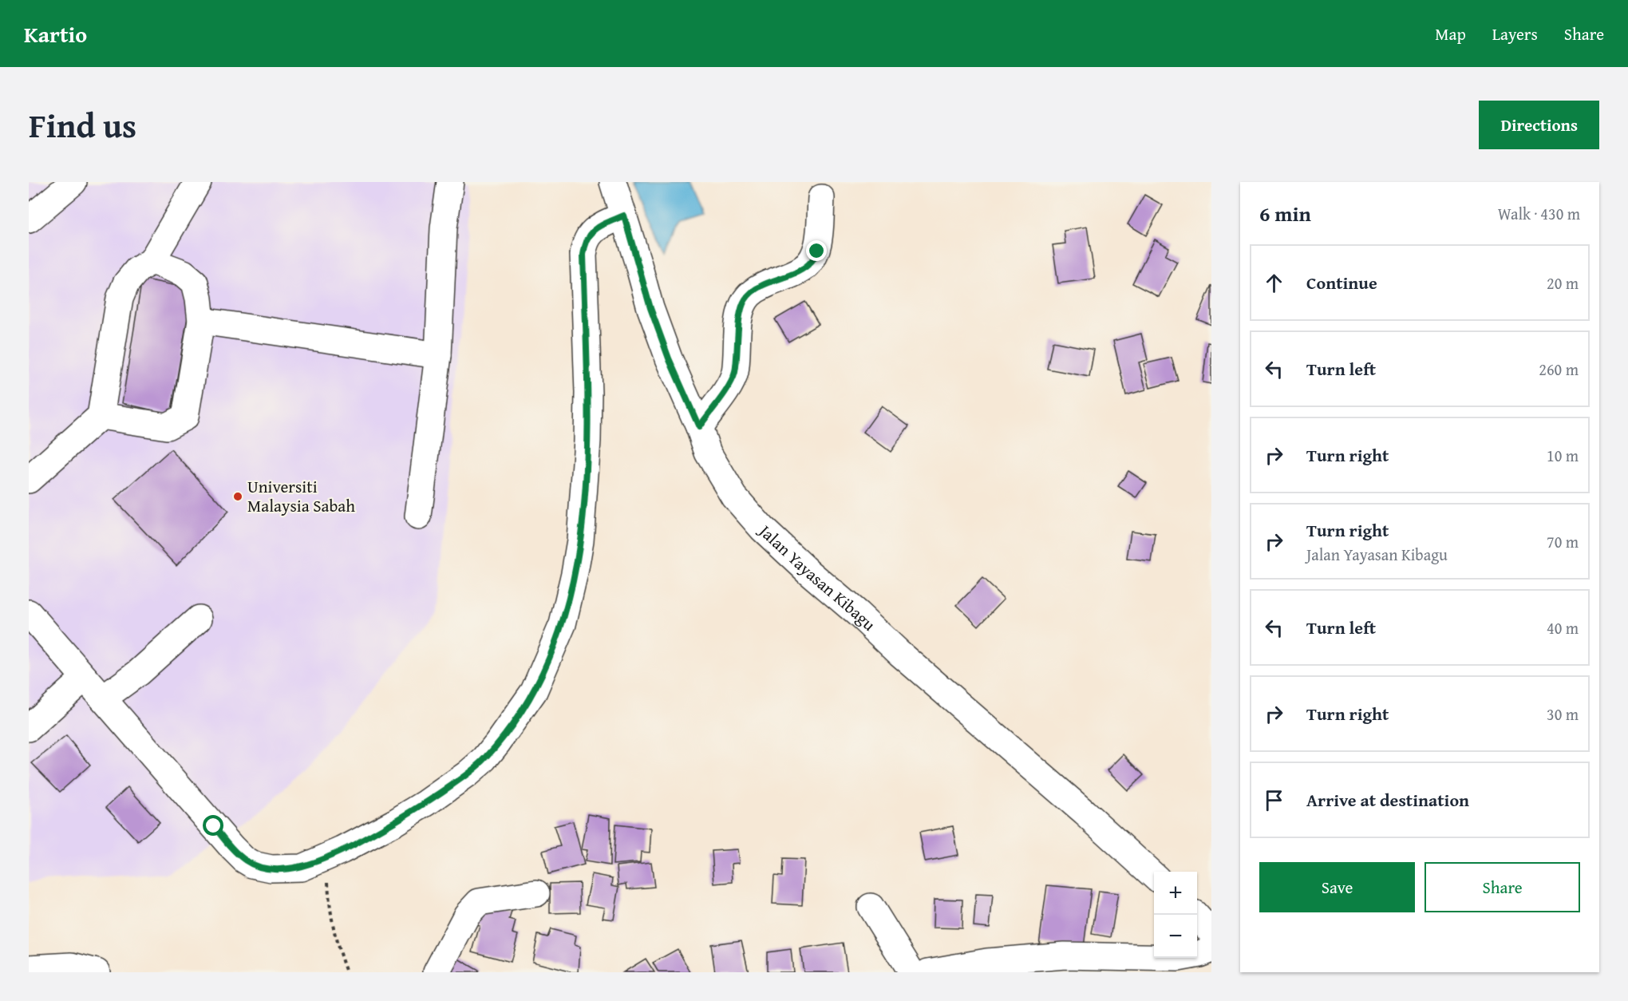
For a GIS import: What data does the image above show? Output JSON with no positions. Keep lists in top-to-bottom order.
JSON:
{
  "streets": {
    "street": ["Jalan Yayasan Kibagu"]
  },
  "places": ["Universiti Malaysia Sabah"],
  "page": {
    "header": "Kartio",
    "nav": ["Map", "Layers", "Share"],
    "title": "Find us",
    "buttons": [
      "Directions",
      ["Save", "Share"]
    ],
    "heading": ["6 min", "Walk · 430 m"],
    "list": [
      ["Continue", "20 m"],
      ["Turn left", "260 m"],
      ["Turn right", "10 m"],
      ["Turn right", "Jalan Yayasan Kibagu", "70 m"],
      ["Turn left", "40 m"],
      ["Turn right", "30 m"],
      "Arrive at destination"
    ],
    "map_buttons": ["+", "−"]
  }
}
